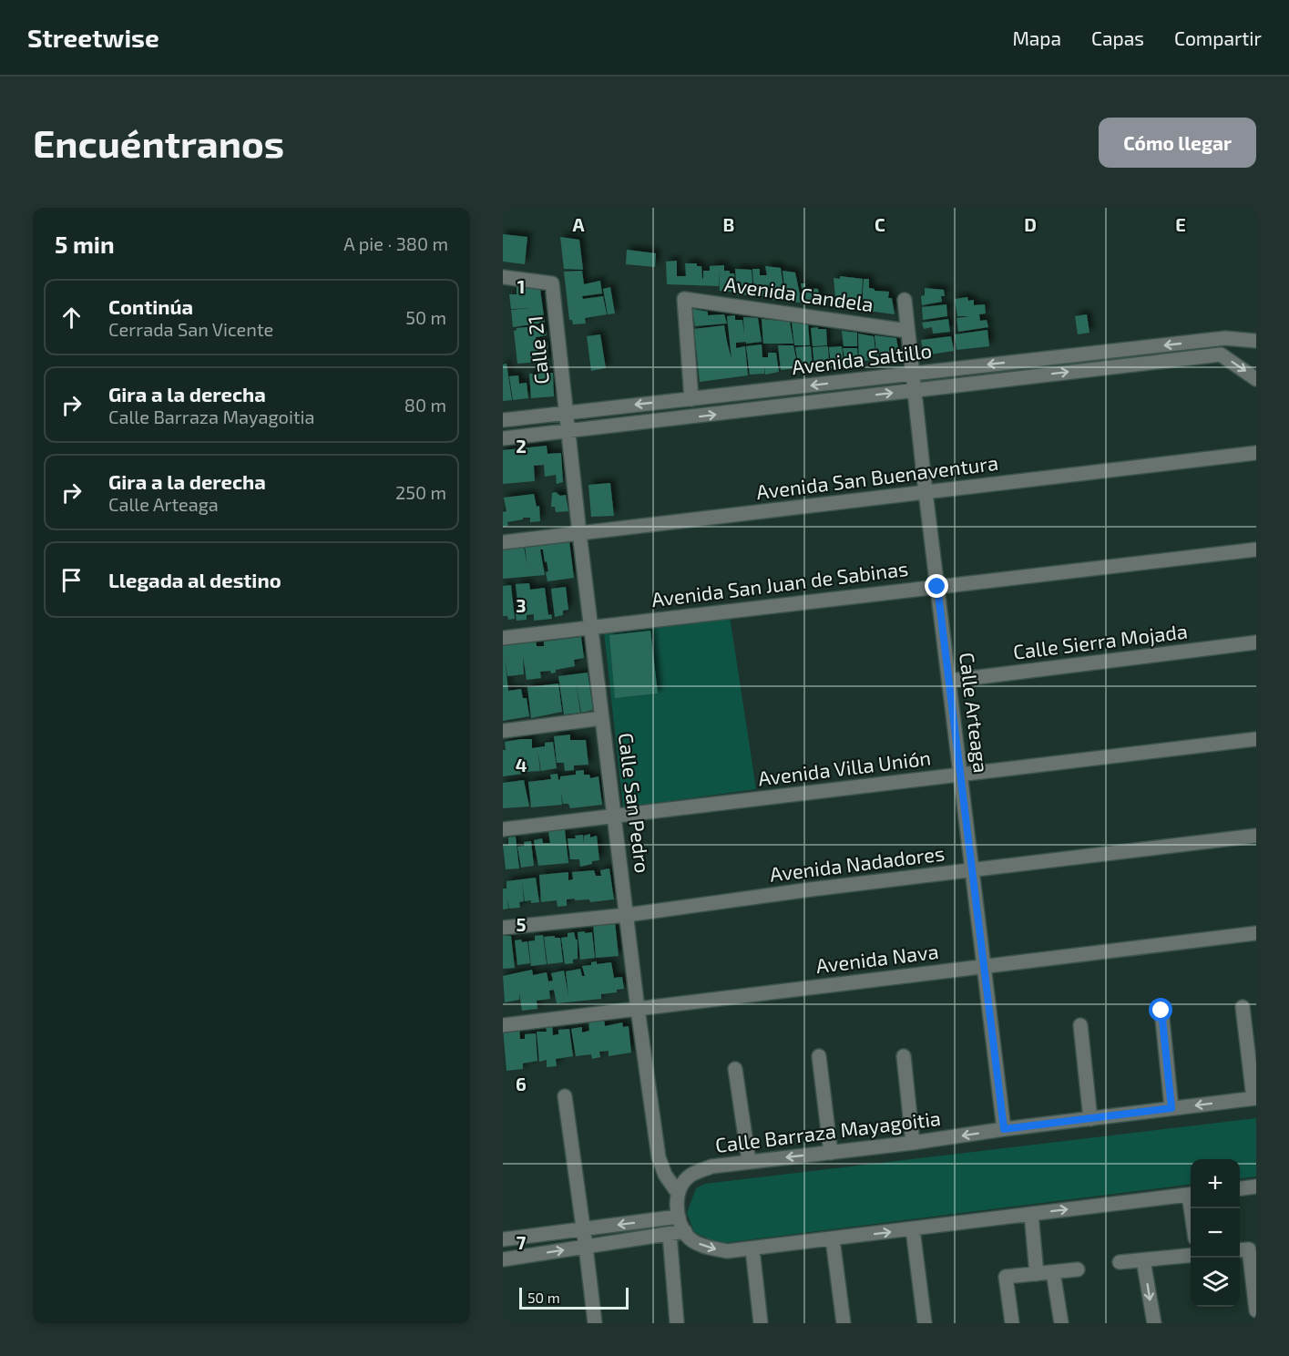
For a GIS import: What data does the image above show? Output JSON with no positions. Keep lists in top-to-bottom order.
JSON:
{
  "streets": {
    "street": [
      "Avenida Candela",
      "Calle 21",
      "Avenida Saltillo",
      "Avenida San Buenaventura",
      "Avenida San Juan de Sabinas",
      "Calle Sierra Mojada",
      "Calle Arteaga",
      "Avenida Villa Unión",
      "Calle San Pedro",
      "Avenida Nadadores",
      "Avenida Nava",
      "Calle Barraza Mayagoitia"
    ]
  },
  "crossings": [
    ["Avenida Candela", "Avenida Saltillo"],
    ["Avenida Candela", "Calle Arteaga"],
    ["Calle 21", "Avenida Saltillo"],
    ["Calle 21", "Calle San Pedro"],
    ["Avenida Saltillo", "Calle Arteaga"],
    ["Avenida Saltillo", "Calle San Pedro"],
    ["Avenida San Buenaventura", "Calle Arteaga"],
    ["Avenida San Buenaventura", "Calle San Pedro"],
    ["Avenida San Juan de Sabinas", "Calle Arteaga"],
    ["Avenida San Juan de Sabinas", "Calle San Pedro"],
    ["Calle Sierra Mojada", "Calle Arteaga"],
    ["Calle Arteaga", "Avenida Villa Unión"],
    ["Calle Arteaga", "Avenida Nadadores"],
    ["Calle Arteaga", "Avenida Nava"],
    ["Calle Arteaga", "Calle Barraza Mayagoitia"],
    ["Avenida Villa Unión", "Calle San Pedro"],
    ["Calle San Pedro", "Avenida Nadadores"],
    ["Calle San Pedro", "Avenida Nava"],
    ["Calle San Pedro", "Calle Barraza Mayagoitia"]
  ],
  "scale_bar": "50 m",
  "page": {
    "header": "Streetwise",
    "nav": ["Mapa", "Capas", "Compartir"],
    "buttons": "Cómo llegar",
    "title": "Encuéntranos",
    "heading": ["5 min", "A pie · 380 m"],
    "list": [
      ["Continúa", "Cerrada San Vicente", "50 m"],
      ["Gira a la derecha", "Calle Barraza Mayagoitia", "80 m"],
      ["Gira a la derecha", "Calle Arteaga", "250 m"],
      "Llegada al destino"
    ],
    "map_buttons": ["+", "−"],
    "scale": "50 m"
  },
  "grid": {
    "columns": [
      "A",
      "B",
      "C",
      "D",
      "E"
    ],
    "rows": [
      "1",
      "2",
      "3",
      "4",
      "5",
      "6",
      "7"
    ]
  }
}
